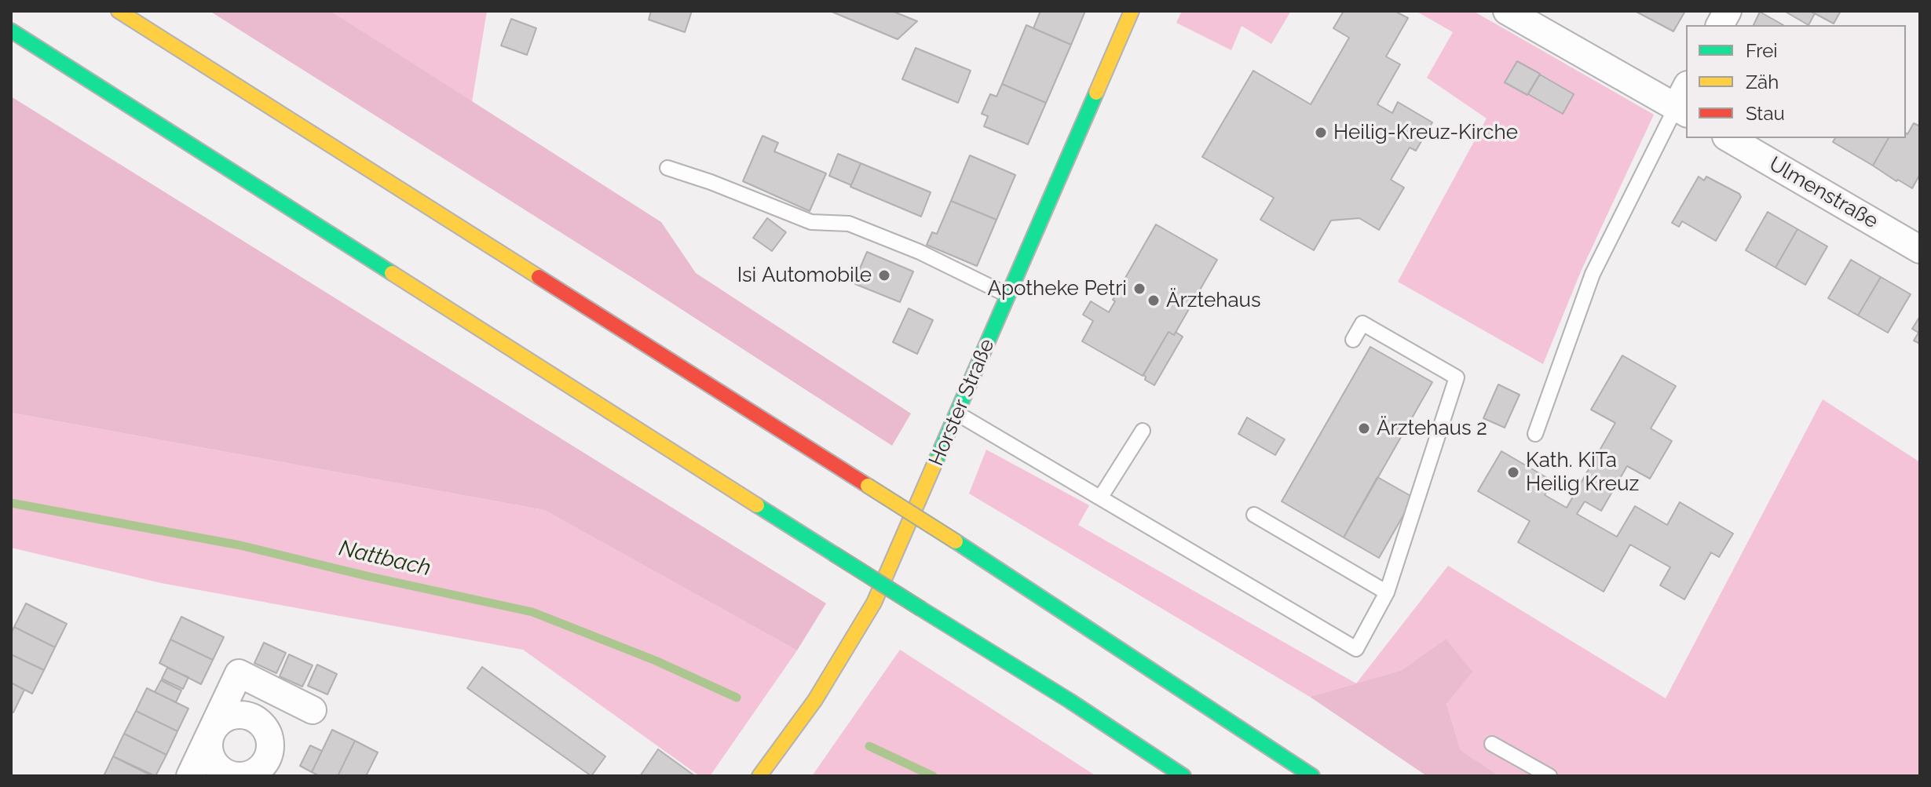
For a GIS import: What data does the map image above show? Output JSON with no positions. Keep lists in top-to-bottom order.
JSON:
{
  "streets": {
    "main road": ["Horster Straße"],
    "street": ["Ulmenstraße"]
  },
  "water": ["Nattbach"],
  "places": [
    "Heilig-Kreuz-Kirche",
    "Isi Automobile",
    "Apotheke Petri",
    "Ärztehaus",
    "Ärztehaus 2",
    "Kath. KiTa Heilig Kreuz"
  ],
  "legend": ["Frei", "Zäh", "Stau"]
}
